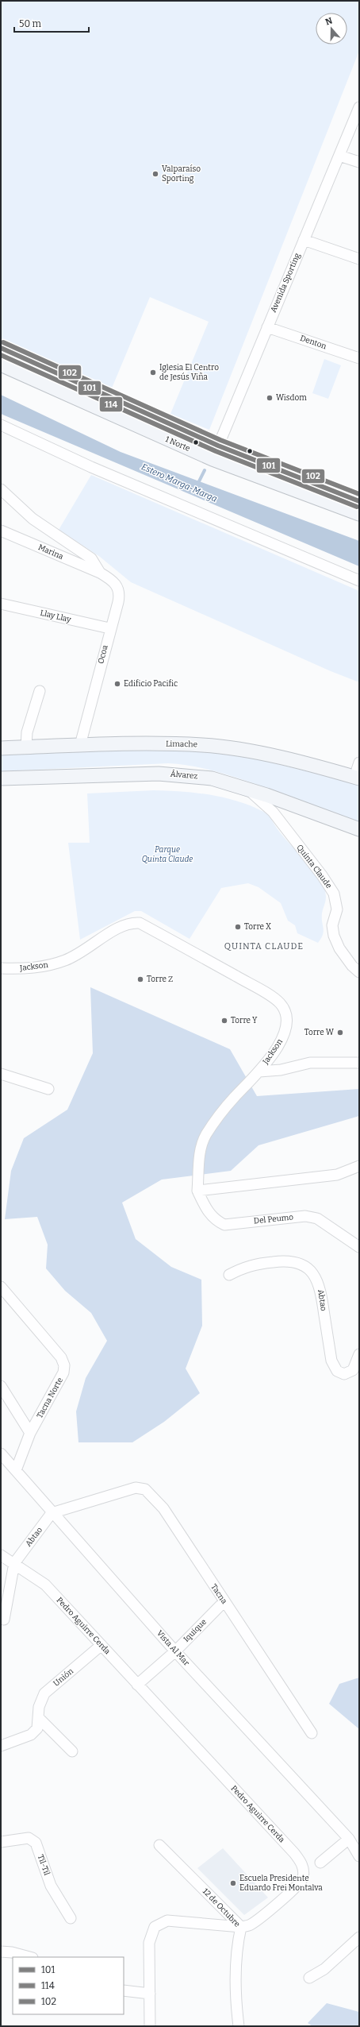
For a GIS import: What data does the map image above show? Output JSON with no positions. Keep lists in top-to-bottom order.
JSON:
{
  "streets": {
    "main road": ["1 Norte", "Limache", "Álvarez"],
    "street": [
      "Avenida Sporting",
      "Denton",
      "Marina",
      "Llay Llay",
      "Ocoa",
      "Quinta Claude",
      "Jackson",
      "Del Peumo",
      "Abtao",
      "Tacna Norte",
      "Tacna",
      "Pedro Aguirre Cerda",
      "Iquique",
      "Vista Al Mar",
      "Unión",
      "Til-Til",
      "12 de Octubre"
    ]
  },
  "crossings": [
    ["Avenida Sporting", "Denton"],
    ["Avenida Sporting", "1 Norte"],
    ["Marina", "Ocoa"],
    ["Llay Llay", "Ocoa"],
    ["Ocoa", "Limache"],
    ["Álvarez", "Quinta Claude"],
    ["Jackson", "Del Peumo"],
    ["Abtao", "Tacna"],
    ["Abtao", "Pedro Aguirre Cerda"],
    ["Abtao", "Vista Al Mar"],
    ["Tacna Norte", "Vista Al Mar"],
    ["Tacna", "Iquique"],
    ["Tacna", "Vista Al Mar"],
    ["Pedro Aguirre Cerda", "Iquique"],
    ["Pedro Aguirre Cerda", "Unión"],
    ["Pedro Aguirre Cerda", "12 de Octubre"],
    ["Iquique", "Vista Al Mar"]
  ],
  "districts": ["QUINTA CLAUDE"],
  "water": ["Estero Marga-Marga"],
  "parks": ["Parque Quinta Claude"],
  "places": [
    "Valparaíso Sporting",
    "Iglesia El Centro de Jesús Viña",
    "Wisdom",
    "Edificio Pacific",
    "Torre X",
    "Torre Z",
    "Torre Y",
    "Torre W",
    "Escuela Presidente Eduardo Frei Montalva"
  ],
  "lines": ["transit line 102", "transit line 101", "transit line 114"],
  "legend": ["101", "114", "102"],
  "scale_bar": "50 m",
  "north": "top"
}
